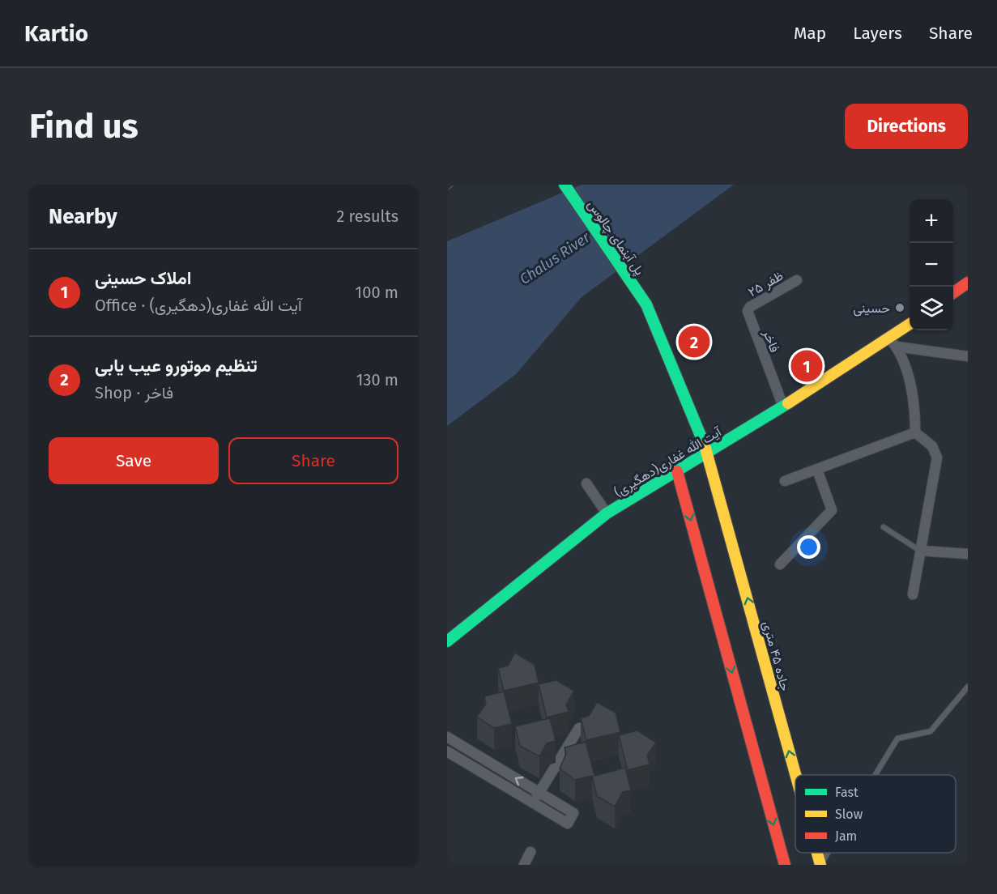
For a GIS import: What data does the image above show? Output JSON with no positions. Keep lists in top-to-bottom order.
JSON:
{
  "streets": {
    "street": [
      "پل آبنمای چالوس",
      "ظفر ۲۵",
      "فاخر",
      "آیت الله غفاری(دهگیری)",
      "جاده ۴۵ متری"
    ]
  },
  "crossings": [
    ["پل آبنمای چالوس", "آیت الله غفاری(دهگیری)"],
    ["پل آبنمای چالوس", "جاده ۴۵ متری"],
    ["ظفر ۲۵", "فاخر"],
    ["فاخر", "آیت الله غفاری(دهگیری)"],
    ["آیت الله غفاری(دهگیری)", "جاده ۴۵ متری"]
  ],
  "water": ["Chalus River"],
  "places": ["حسینی"],
  "legend": ["Fast", "Slow", "Jam"],
  "page": {
    "header": "Kartio",
    "nav": ["Map", "Layers", "Share"],
    "buttons": [
      "Directions",
      ["Save", "Share"]
    ],
    "title": "Find us",
    "heading": ["Nearby", "2 results"],
    "map_buttons": ["+", "−"],
    "list": [
      {
        "mark": "1",
        "name": "املاک حسینی",
        "note": "Office · آیت الله غفاری(دهگیری)",
        "value": "100 m"
      },
      {
        "mark": "2",
        "name": "تنظیم موتورو عیب یابی",
        "note": "Shop · فاخر",
        "value": "130 m"
      }
    ],
    "pins": ["2", "1"]
  }
}
